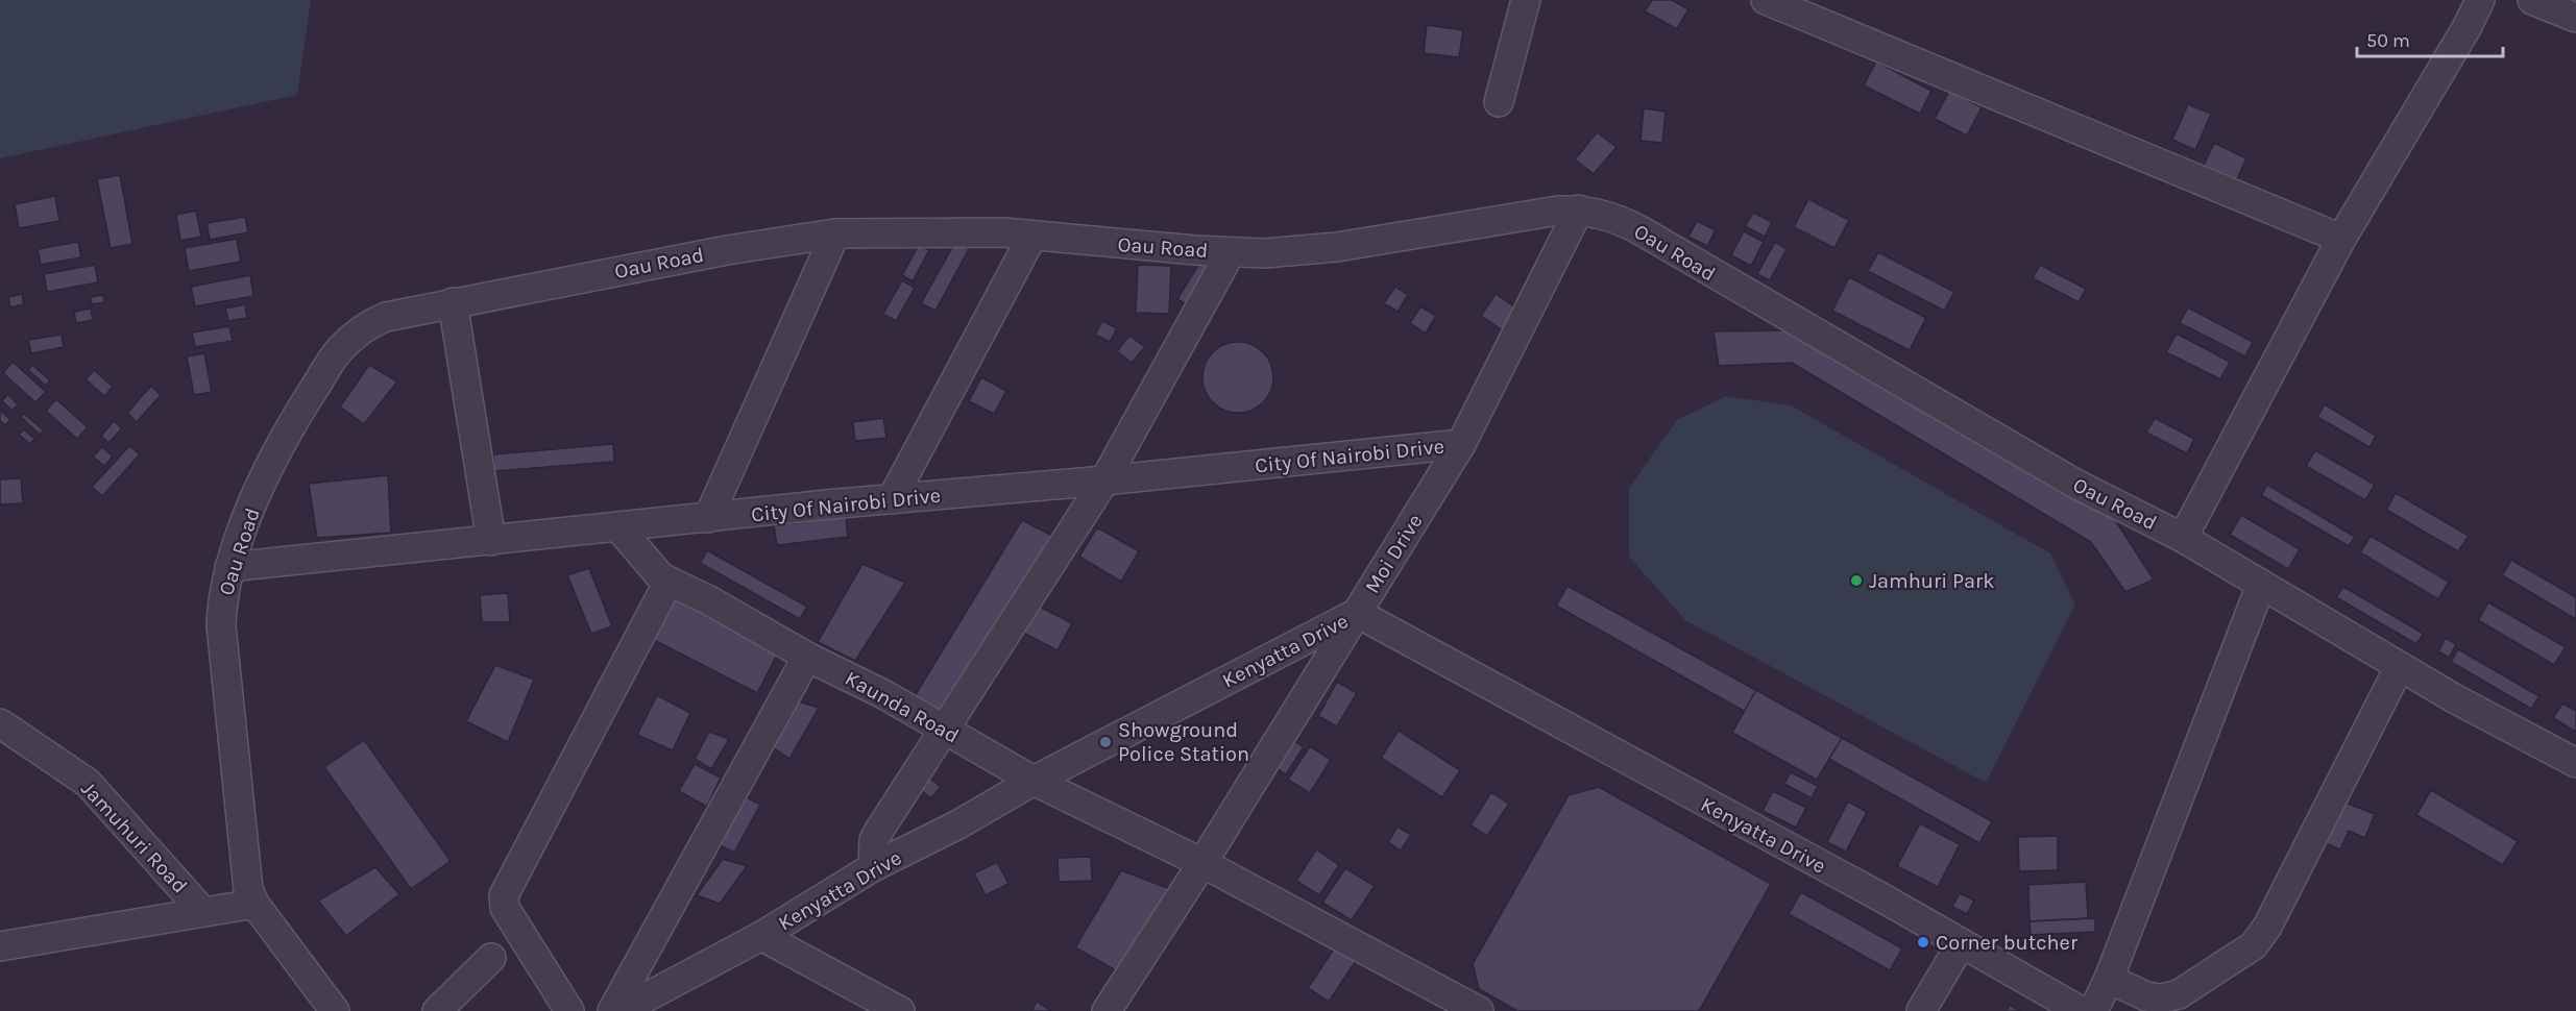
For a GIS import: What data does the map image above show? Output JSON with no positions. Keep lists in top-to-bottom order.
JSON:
{
  "streets": {
    "street": [
      "Oau Road",
      "City Of Nairobi Drive",
      "Moi Drive",
      "Kenyatta Drive",
      "Kaunda Road",
      "Jamuhuri Road"
    ]
  },
  "crossings": [
    ["Oau Road", "City Of Nairobi Drive"],
    ["Oau Road", "Moi Drive"],
    ["Oau Road", "Jamuhuri Road"],
    ["City Of Nairobi Drive", "Moi Drive"],
    ["City Of Nairobi Drive", "Kaunda Road"],
    ["Moi Drive", "Kenyatta Drive"],
    ["Moi Drive", "Kaunda Road"],
    ["Kenyatta Drive", "Kaunda Road"]
  ],
  "places": ["Jamhuri Park", "Showground Police Station", "Corner butcher"],
  "scale_bar": "50 m"
}
